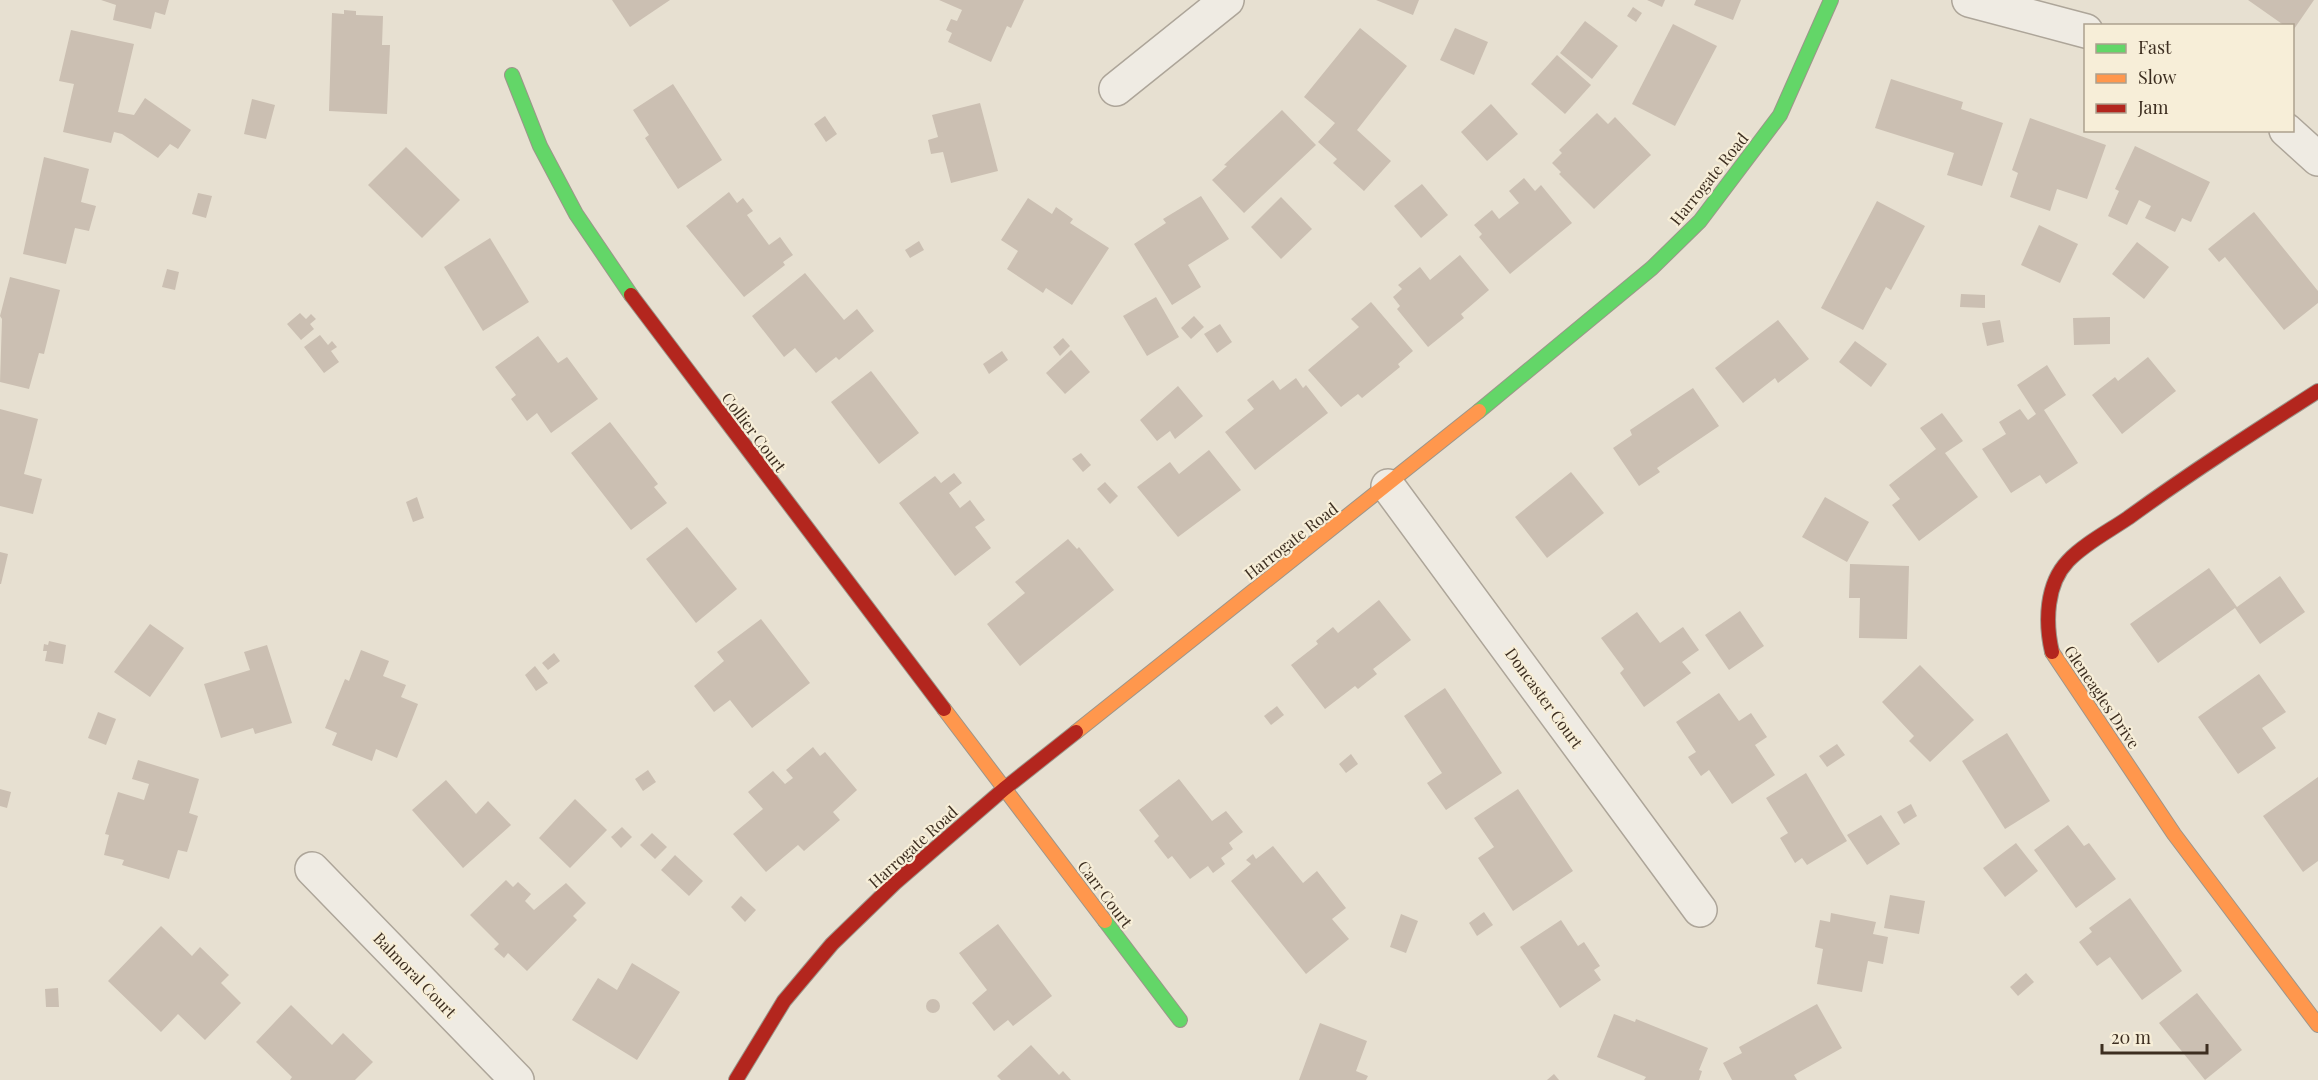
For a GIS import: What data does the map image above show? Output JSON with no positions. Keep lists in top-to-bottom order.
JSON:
{
  "streets": {
    "street": [
      "Harrogate Road",
      "Collier Court",
      "Gleneagles Drive",
      "Doncaster Court",
      "Carr Court",
      "Balmoral Court"
    ]
  },
  "crossings": [
    ["Harrogate Road", "Collier Court"],
    ["Harrogate Road", "Doncaster Court"],
    ["Harrogate Road", "Carr Court"],
    ["Collier Court", "Carr Court"]
  ],
  "legend": ["Fast", "Slow", "Jam"],
  "scale_bar": "20 m"
}
